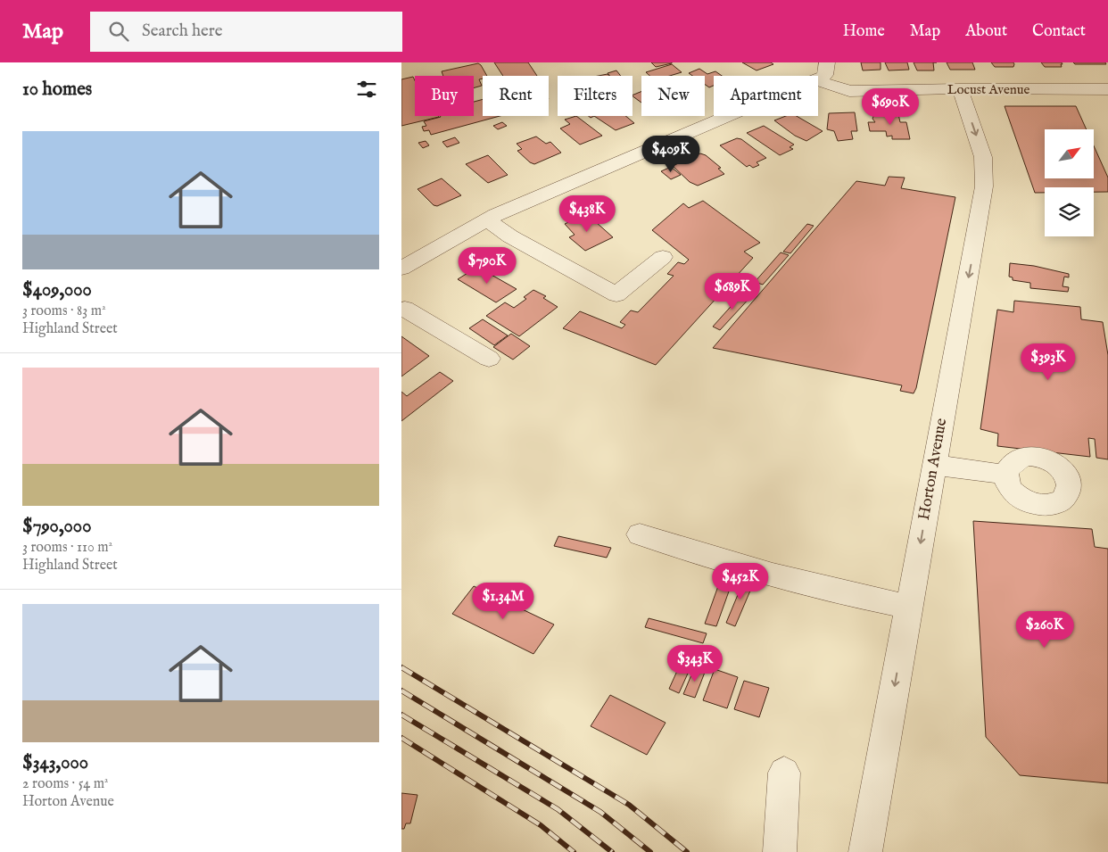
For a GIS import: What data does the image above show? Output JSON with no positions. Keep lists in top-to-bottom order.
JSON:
{
  "streets": {
    "street": ["Locust Avenue", "Horton Avenue"]
  },
  "crossings": [
    ["Locust Avenue", "Horton Avenue"]
  ],
  "one_way": ["Horton Avenue"],
  "north": "top right",
  "page": {
    "header": "Map",
    "search": "Search here",
    "nav": [
      "Home",
      "Map",
      "About",
      "Contact"
    ],
    "heading": "10 homes",
    "chip": [
      "Buy",
      "Rent",
      "Filters",
      "New",
      "Apartment"
    ],
    "price": [
      "$690K",
      "$409K",
      "$438K",
      "$790K",
      "$689K",
      "$393K",
      "$452K",
      "$1.34M",
      "$260K",
      "$343K"
    ],
    "list": [
      {
        "name": "$409,000",
        "note": "3 rooms · 83 m² · Highland Street"
      },
      {
        "name": "$790,000",
        "note": "3 rooms · 110 m² · Highland Street"
      },
      {
        "name": "$343,000",
        "note": "2 rooms · 54 m² · Horton Avenue"
      }
    ]
  }
}
